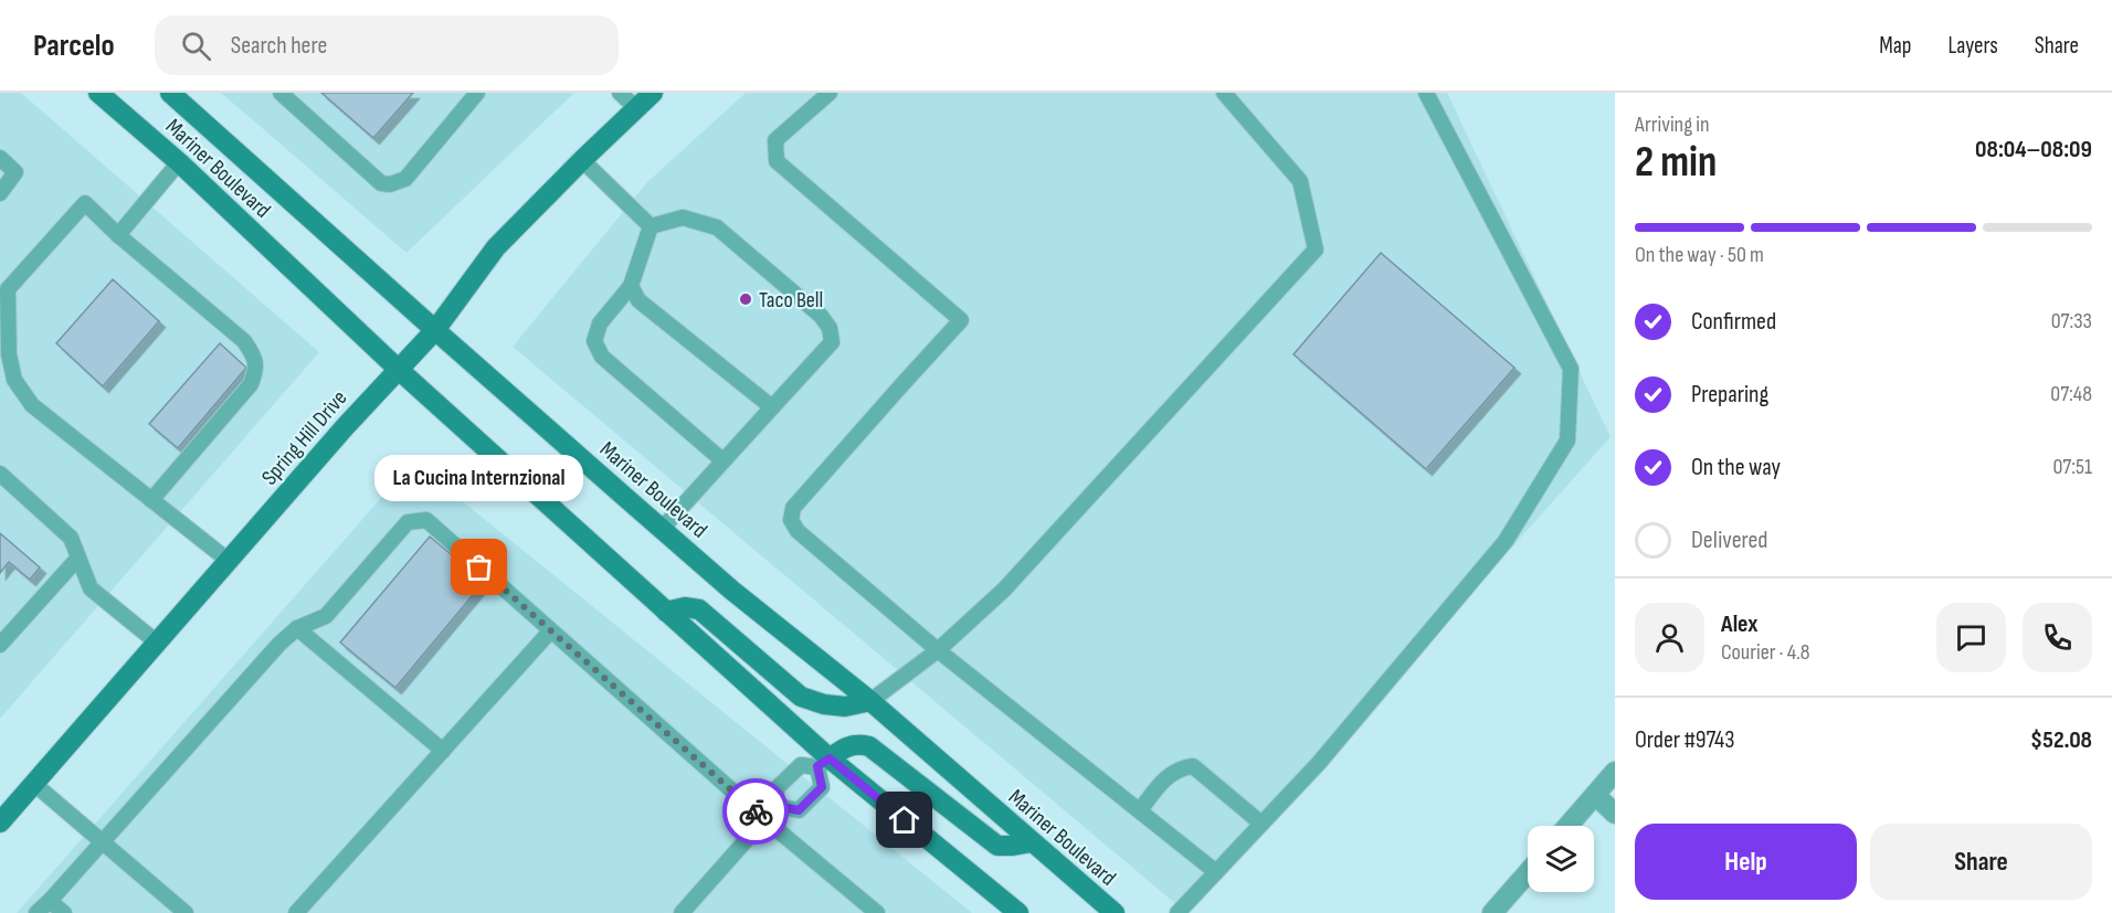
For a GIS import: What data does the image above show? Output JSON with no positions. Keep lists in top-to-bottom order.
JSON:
{
  "streets": {
    "main road": ["Mariner Boulevard", "Spring Hill Drive"]
  },
  "crossings": [
    ["Mariner Boulevard", "Spring Hill Drive"]
  ],
  "places": ["Taco Bell", "La Cucina Internzional"],
  "page": {
    "header": "Parcelo",
    "search": "Search here",
    "nav": ["Map", "Layers", "Share"],
    "heading": ["2 min", "Arriving in", "08:04–08:09"],
    "panel": [
      "Alex",
      "Courier · 4.8",
      "Order #9743",
      "$52.08"
    ],
    "bar": "On the way · 50 m",
    "list": [
      ["Confirmed", "07:33"],
      ["Preparing", "07:48"],
      ["On the way", "07:51"],
      "Delivered"
    ],
    "bubble": "La Cucina Internzional",
    "buttons": ["Help", "Share"]
  }
}
